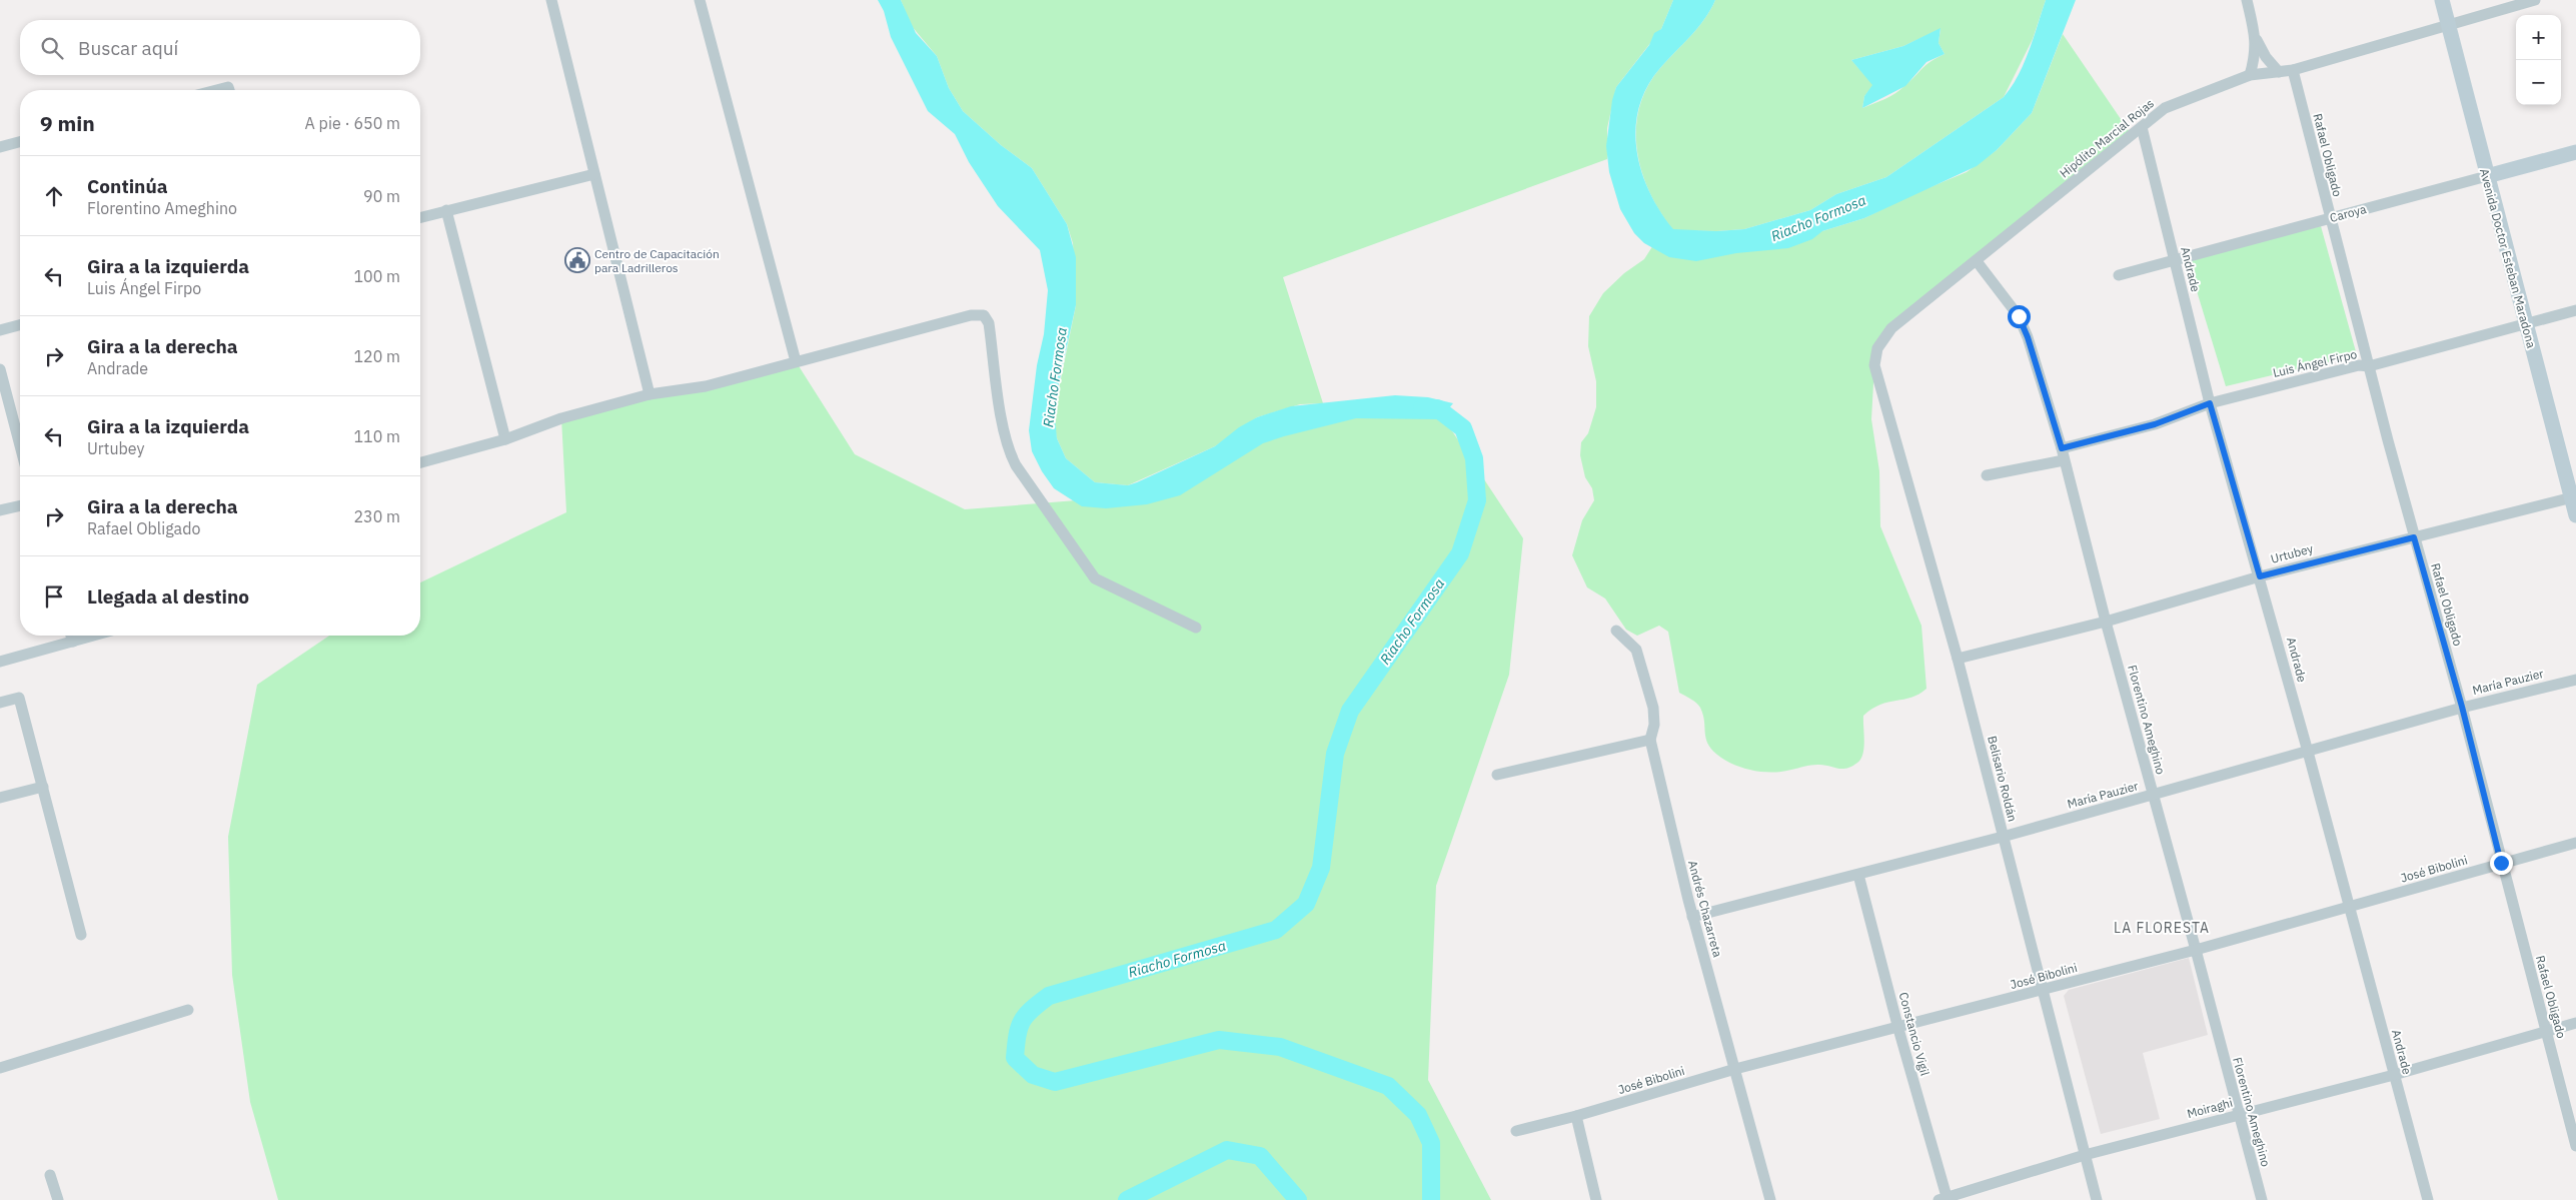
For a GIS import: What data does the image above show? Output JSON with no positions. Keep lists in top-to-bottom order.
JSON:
{
  "streets": {
    "main road": ["Caroya", "Avenida Doctor Esteban Maradona"],
    "street": [
      "Hipólito Marcial Rojas",
      "Rafael Obligado",
      "Andrade",
      "Luis Ángel Firpo",
      "Urtubey",
      "María Pauzier",
      "Florentino Ameghino",
      "Belisario Roldán",
      "José Bibolini",
      "Andrés Chazarreta",
      "Constancio Vigil",
      "Moiraghi"
    ]
  },
  "crossings": [
    ["Hipólito Marcial Rojas", "Rafael Obligado"],
    ["Hipólito Marcial Rojas", "Avenida Doctor Esteban Maradona"],
    ["Hipólito Marcial Rojas", "Andrade"],
    ["Hipólito Marcial Rojas", "Florentino Ameghino"],
    ["Hipólito Marcial Rojas", "Belisario Roldán"],
    ["Rafael Obligado", "Caroya"],
    ["Rafael Obligado", "Luis Ángel Firpo"],
    ["Rafael Obligado", "Urtubey"],
    ["Rafael Obligado", "María Pauzier"],
    ["Rafael Obligado", "José Bibolini"],
    ["Rafael Obligado", "Moiraghi"],
    ["Caroya", "Avenida Doctor Esteban Maradona"],
    ["Caroya", "Andrade"],
    ["Avenida Doctor Esteban Maradona", "Luis Ángel Firpo"],
    ["Avenida Doctor Esteban Maradona", "Urtubey"],
    ["Andrade", "Luis Ángel Firpo"],
    ["Andrade", "Urtubey"],
    ["Andrade", "María Pauzier"],
    ["Andrade", "José Bibolini"],
    ["Andrade", "Moiraghi"],
    ["Luis Ángel Firpo", "Florentino Ameghino"],
    ["Urtubey", "Florentino Ameghino"],
    ["Urtubey", "Belisario Roldán"],
    ["María Pauzier", "Florentino Ameghino"],
    ["María Pauzier", "Belisario Roldán"],
    ["María Pauzier", "Andrés Chazarreta"],
    ["María Pauzier", "Constancio Vigil"],
    ["Florentino Ameghino", "José Bibolini"],
    ["Florentino Ameghino", "Moiraghi"],
    ["Belisario Roldán", "José Bibolini"],
    ["Belisario Roldán", "Moiraghi"],
    ["José Bibolini", "Andrés Chazarreta"],
    ["José Bibolini", "Constancio Vigil"],
    ["Constancio Vigil", "Moiraghi"]
  ],
  "districts": ["LA FLORESTA"],
  "water": ["Riacho Formosa"],
  "places": {
    "public building": ["Centro de Capacitación para Ladrilleros"]
  },
  "page": {
    "map_buttons": ["+", "−"],
    "search": "Buscar aquí",
    "heading": ["9 min", "A pie · 650 m"],
    "list": [
      ["Continúa", "Florentino Ameghino", "90 m"],
      ["Gira a la izquierda", "Luis Ángel Firpo", "100 m"],
      ["Gira a la derecha", "Andrade", "120 m"],
      ["Gira a la izquierda", "Urtubey", "110 m"],
      ["Gira a la derecha", "Rafael Obligado", "230 m"],
      "Llegada al destino"
    ]
  }
}
